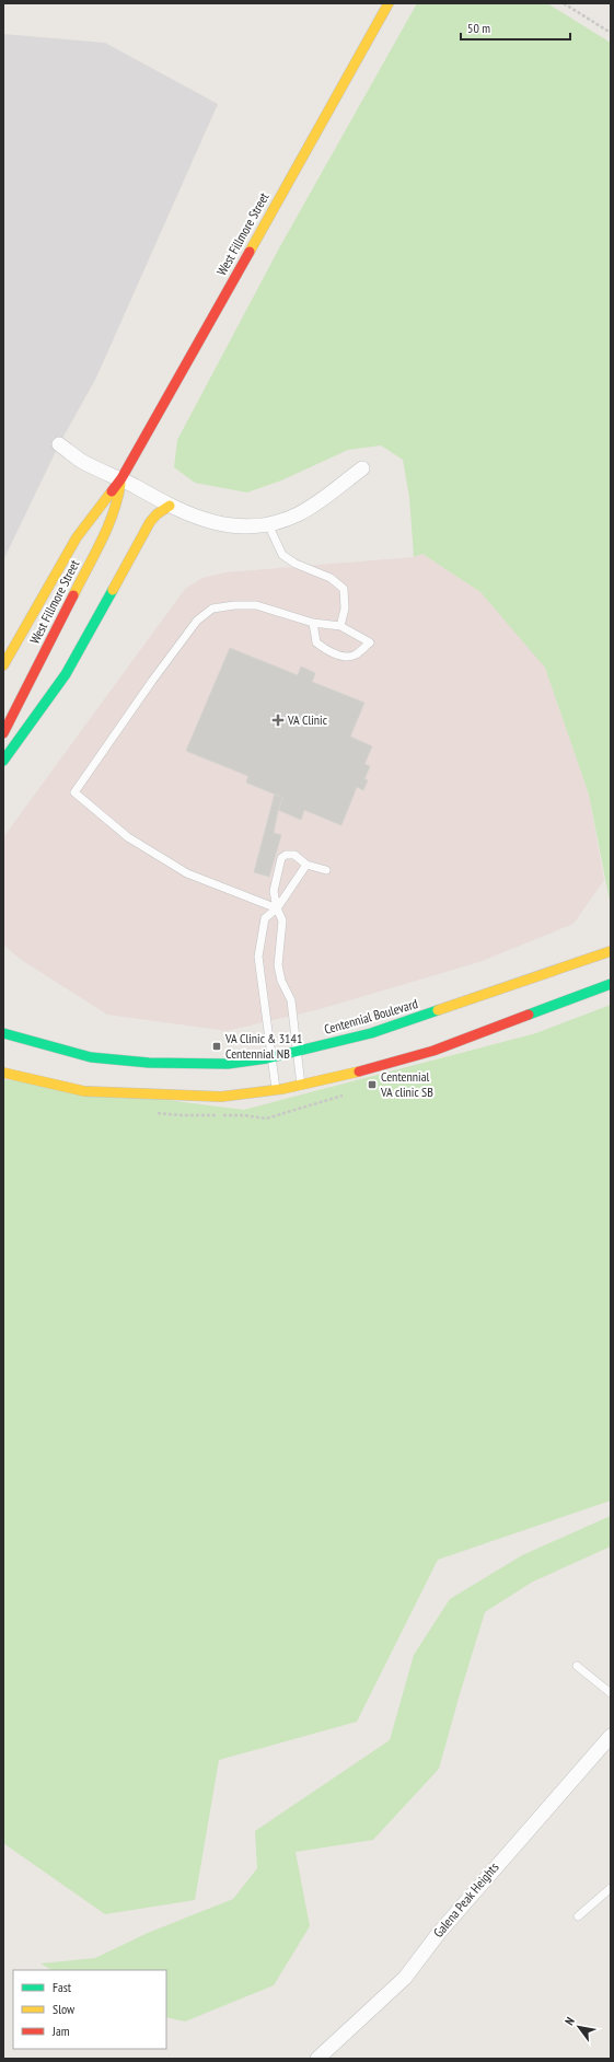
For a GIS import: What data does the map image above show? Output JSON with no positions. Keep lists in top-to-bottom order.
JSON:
{
  "streets": {
    "main road": ["West Fillmore Street", "Centennial Boulevard"],
    "street": ["Galena Peak Heights"]
  },
  "places": {
    "health": ["VA Clinic"],
    "transit": ["VA Clinic & 3141 Centennial NB", "Centennial VA clinic SB"]
  },
  "legend": ["Fast", "Slow", "Jam"],
  "scale_bar": "50 m",
  "north": "top left"
}
